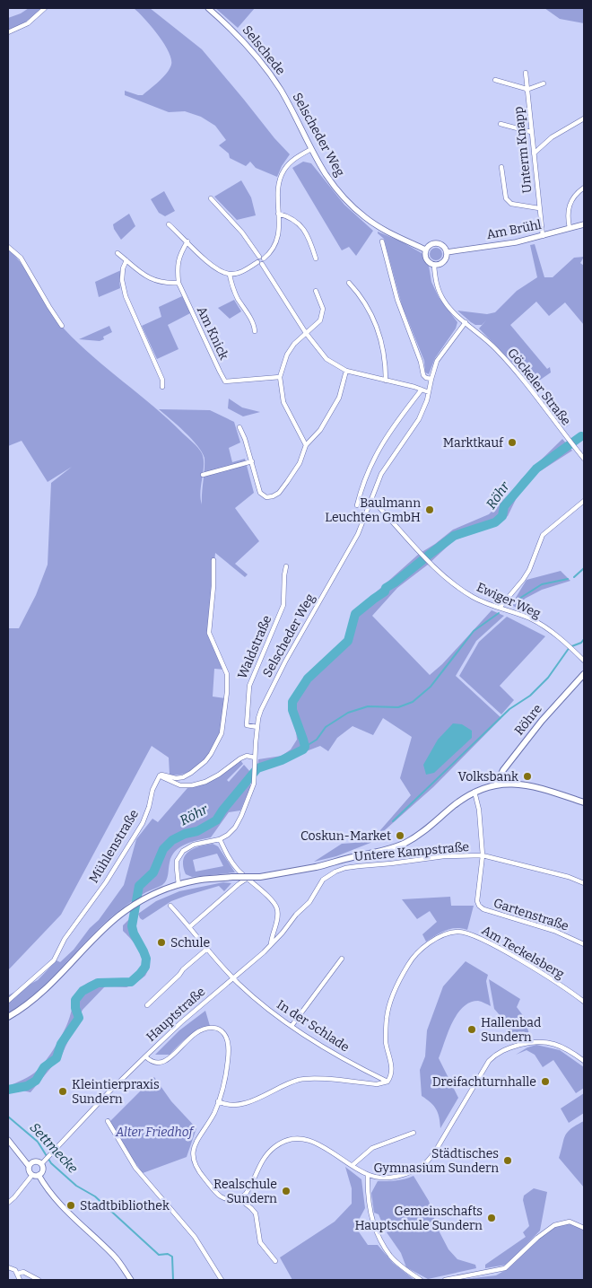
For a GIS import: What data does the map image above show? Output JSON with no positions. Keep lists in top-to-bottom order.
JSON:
{
  "streets": {
    "main road": ["Röhre"],
    "street": [
      "Selschede",
      "Selscheder Weg",
      "Unterm Knapp",
      "Am Brühl",
      "Am Knick",
      "Göckeler Straße",
      "Ewiger Weg",
      "Waldstraße",
      "Mühlenstraße",
      "Untere Kampstraße",
      "Gartenstraße",
      "Am Teckelsberg",
      "Hauptstraße",
      "In der Schlade"
    ]
  },
  "crossings": [
    ["Selschede", "Selscheder Weg"],
    ["Selscheder Weg", "Am Brühl"],
    ["Selscheder Weg", "Göckeler Straße"],
    ["Selscheder Weg", "Ewiger Weg"],
    ["Selscheder Weg", "Waldstraße"],
    ["Unterm Knapp", "Am Brühl"],
    ["Am Brühl", "Göckeler Straße"],
    ["Untere Kampstraße", "Gartenstraße"],
    ["Untere Kampstraße", "Hauptstraße"],
    ["Am Teckelsberg", "In der Schlade"],
    ["Hauptstraße", "In der Schlade"]
  ],
  "water": ["Röhr", "Settmecke"],
  "parks": ["Alter Friedhof"],
  "places": [
    "Marktkauf",
    "Baulmann Leuchten GmbH",
    "Volksbank",
    "Coskun-Market",
    "Schule",
    "Hallenbad Sundern",
    "Dreifachturnhalle",
    "Kleintierpraxis Sundern",
    "Städtisches Gymnasium Sundern",
    "Realschule Sundern",
    "Stadtbibliothek",
    "Gemeinschafts Hauptschule Sundern"
  ]
}
